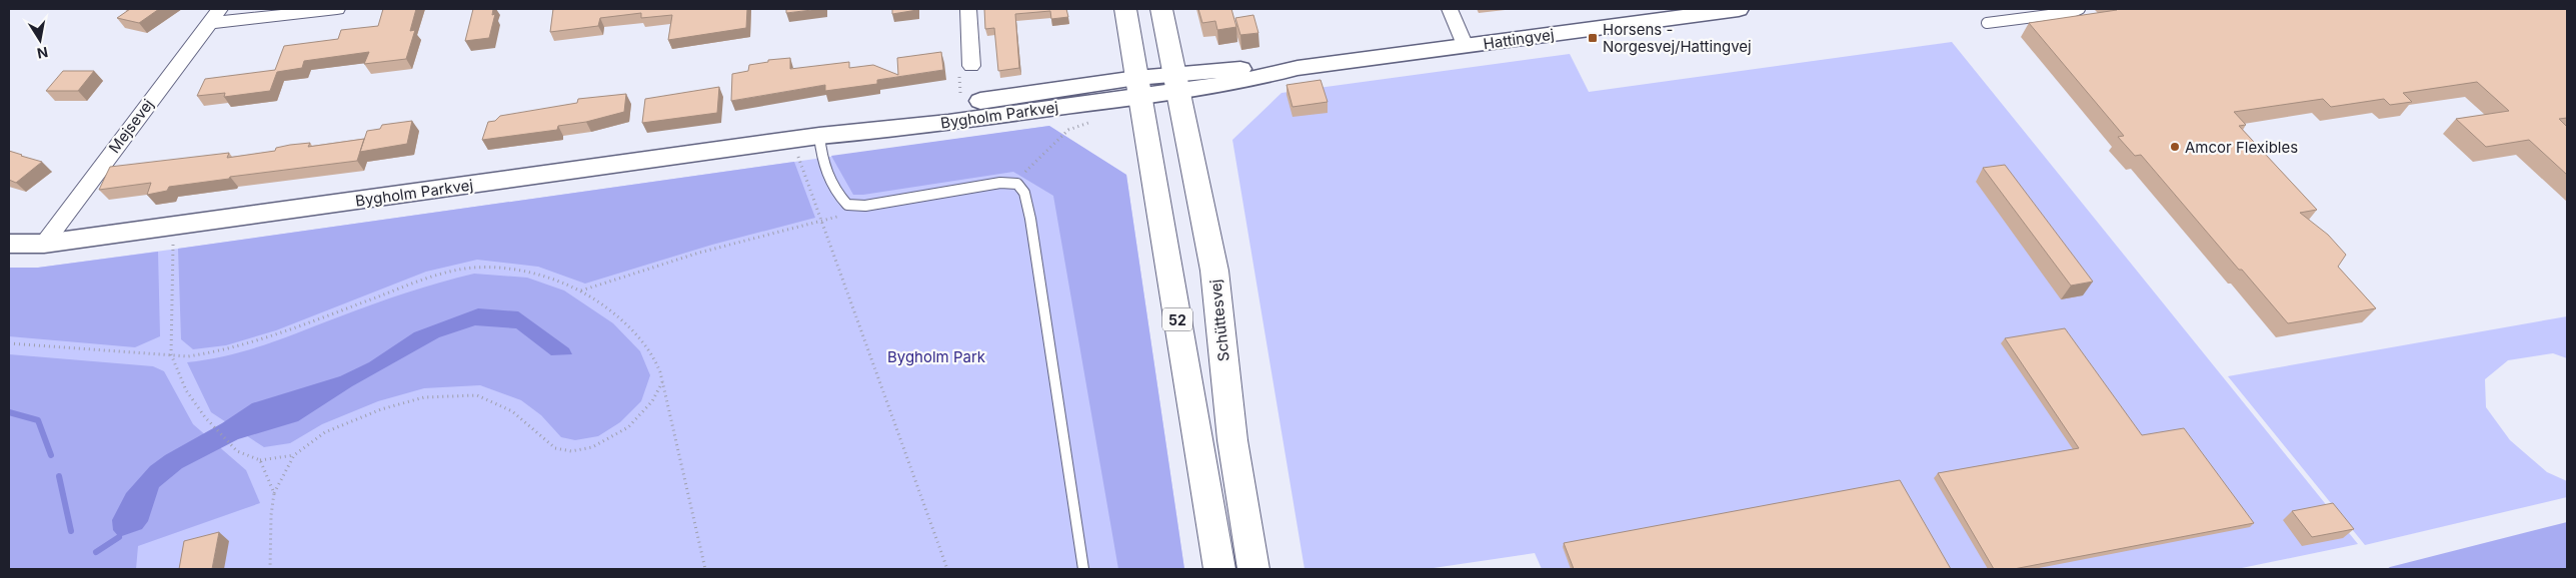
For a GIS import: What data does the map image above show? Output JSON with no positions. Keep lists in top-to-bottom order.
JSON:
{
  "streets": {
    "main road": ["52", "Schüttesvej"],
    "street": ["Hattingvej", "Bygholm Parkvej", "Mejsevej"]
  },
  "crossings": [
    ["Hattingvej", "Bygholm Parkvej"],
    ["Hattingvej", "Schüttesvej"],
    ["Bygholm Parkvej", "Mejsevej"],
    ["Bygholm Parkvej", "52"],
    ["Bygholm Parkvej", "Schüttesvej"]
  ],
  "parks": ["Bygholm Park"],
  "places": {
    "transit": ["Horsens - Norgesvej/Hattingvej"],
    "other": ["Amcor Flexibles"]
  },
  "north": "bottom"
}
